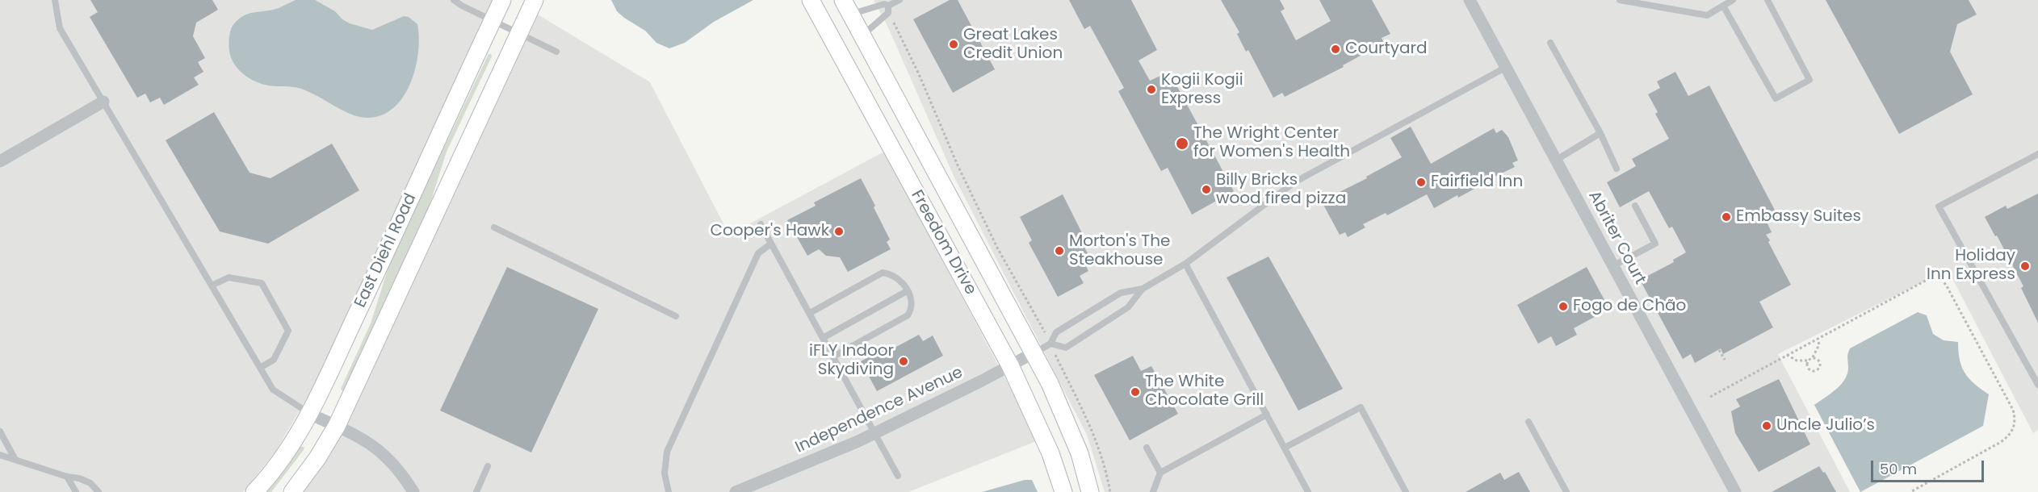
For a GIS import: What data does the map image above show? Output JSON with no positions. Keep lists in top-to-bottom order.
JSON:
{
  "streets": {
    "street": [
      "Abriter Court",
      "Freedom Drive",
      "East Diehl Road",
      "Independence Avenue"
    ]
  },
  "crossings": [
    ["Freedom Drive", "Independence Avenue"]
  ],
  "places": [
    "Great Lakes Credit Union",
    "Courtyard",
    "Kogii Kogii Express",
    "The Wright Center for Women's Health",
    "Fairfield Inn",
    "Billy Bricks wood fired pizza",
    "Embassy Suites",
    "Cooper's Hawk",
    "Morton's The Steakhouse",
    "Holiday Inn Express",
    "Fogo de Chão",
    "iFLY Indoor Skydiving",
    "The White Chocolate Grill",
    "Uncle Julio’s"
  ],
  "scale_bar": "50 m"
}
